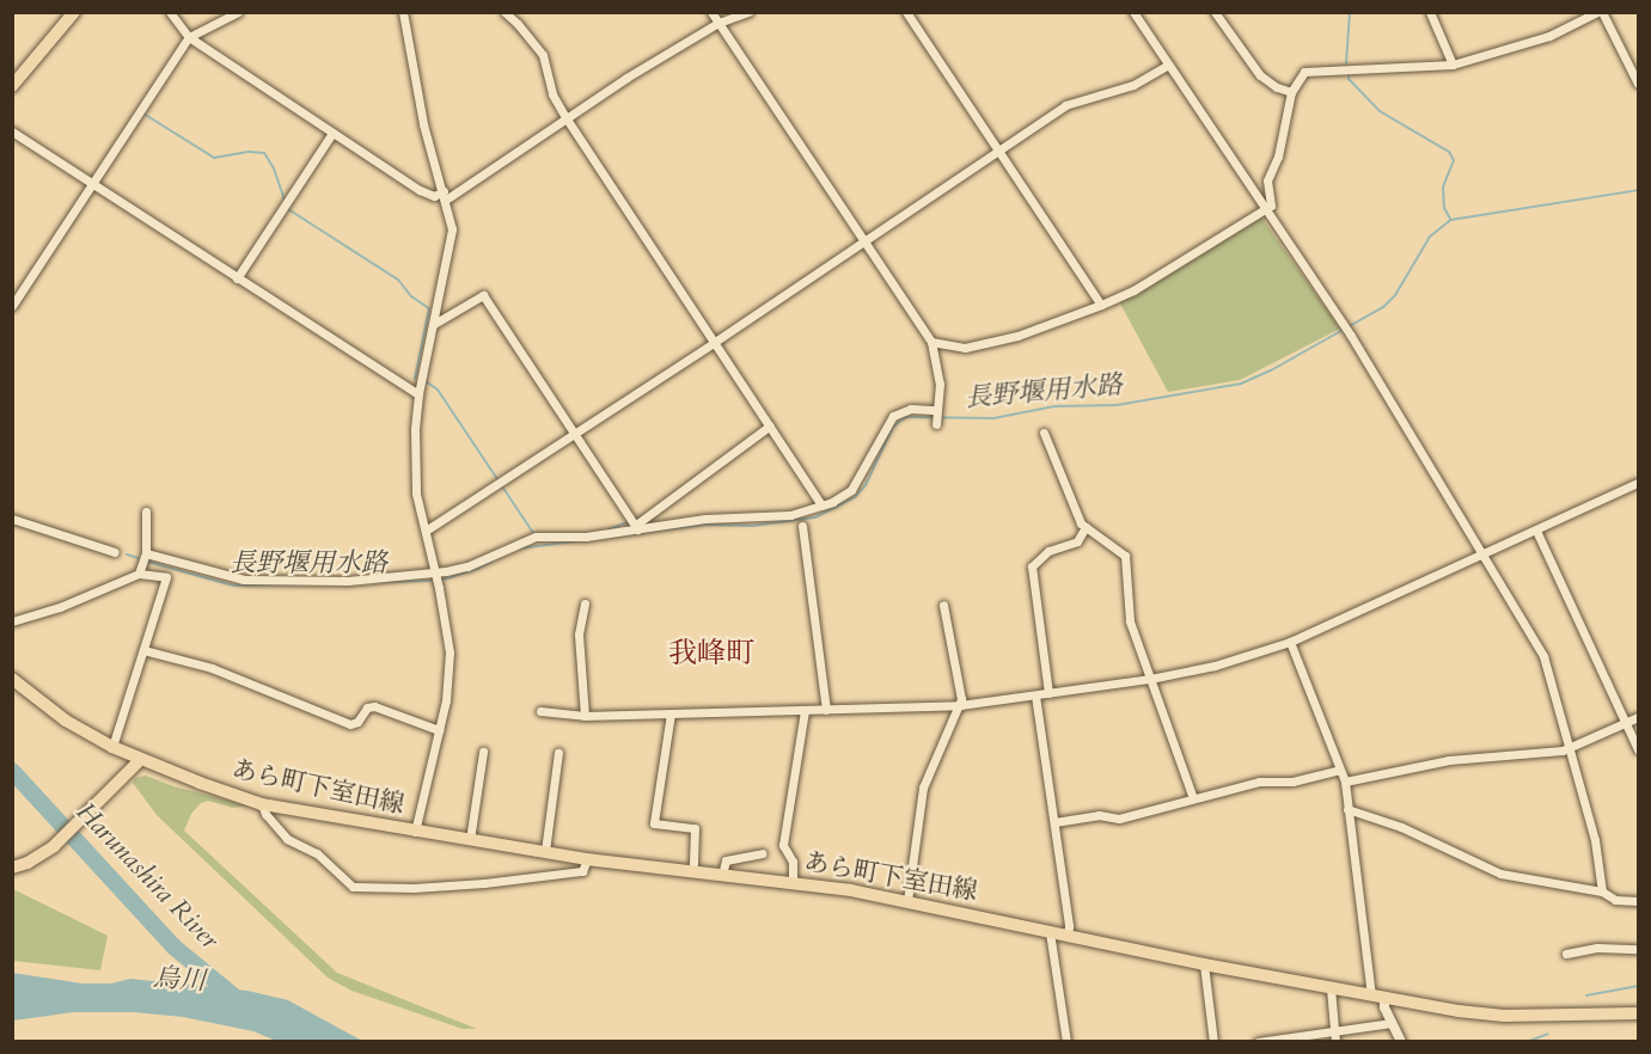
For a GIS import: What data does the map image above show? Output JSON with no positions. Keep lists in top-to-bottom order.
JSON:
{
  "streets": {
    "main road": ["あら町下室田線"]
  },
  "districts": ["我峰町"],
  "water": ["長野堰用水路", "Harunashira River", "烏川"]
}
